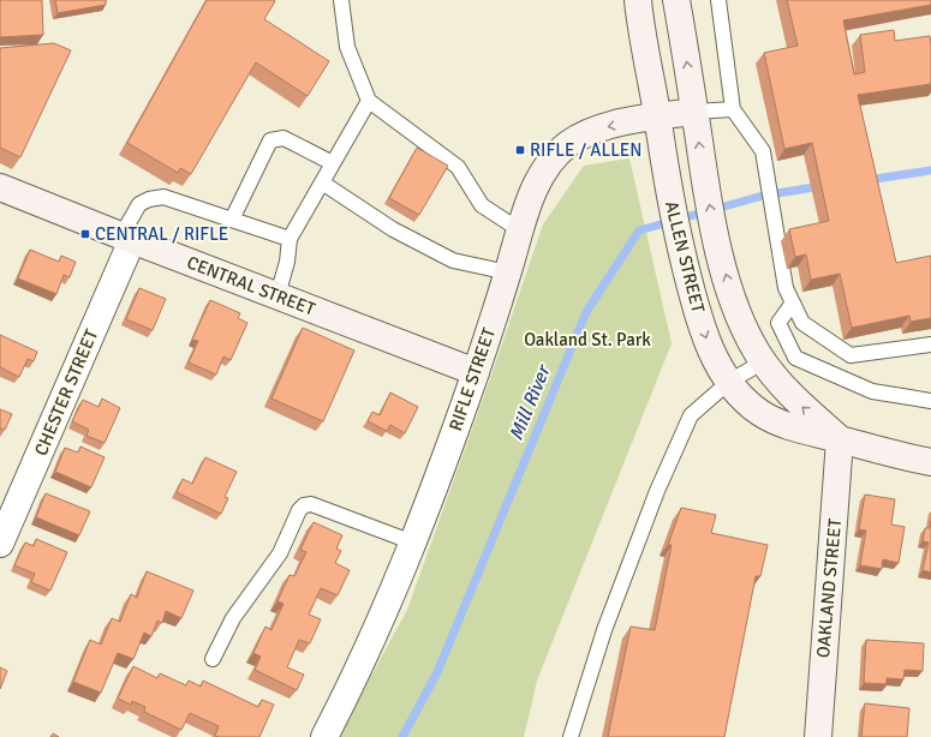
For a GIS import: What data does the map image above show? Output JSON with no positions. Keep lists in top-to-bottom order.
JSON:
{
  "streets": {
    "main road": [
      "ALLEN STREET",
      "CENTRAL STREET",
      "RIFLE STREET",
      "OAKLAND STREET"
    ],
    "street": ["CHESTER STREET"]
  },
  "crossings": [
    ["ALLEN STREET", "RIFLE STREET"],
    ["ALLEN STREET", "OAKLAND STREET"],
    ["CENTRAL STREET", "RIFLE STREET"],
    ["CENTRAL STREET", "CHESTER STREET"]
  ],
  "water": ["Mill River"],
  "parks": ["Oakland St. Park"],
  "places": {
    "transit": ["RIFLE / ALLEN", "CENTRAL / RIFLE"]
  }
}
